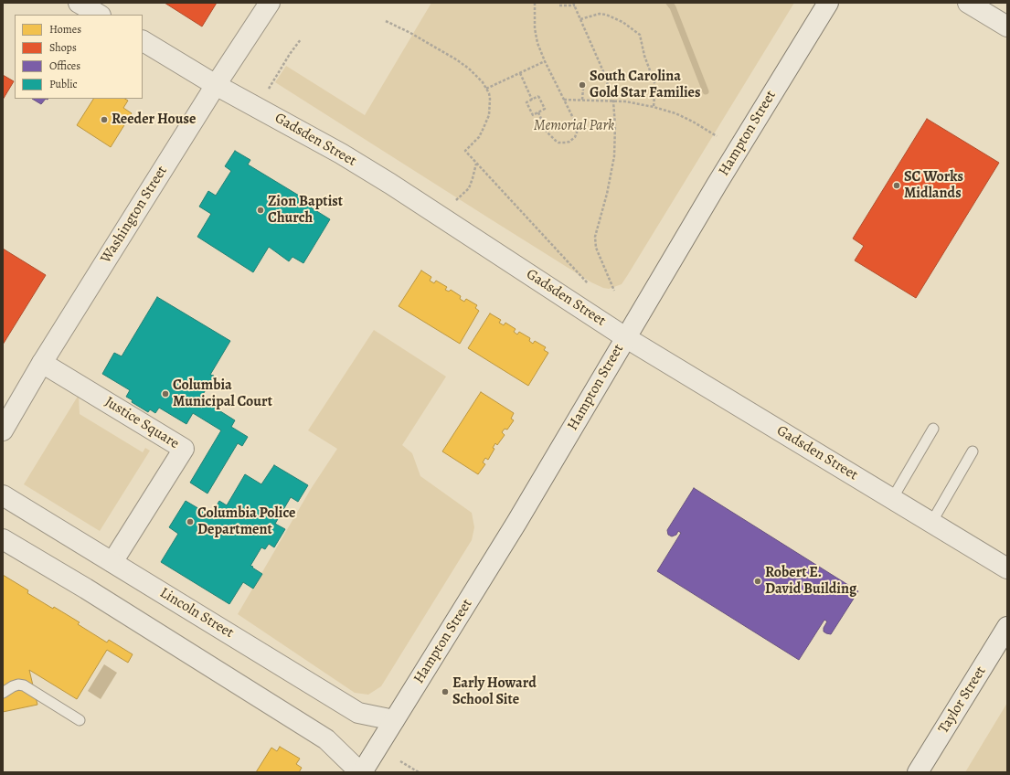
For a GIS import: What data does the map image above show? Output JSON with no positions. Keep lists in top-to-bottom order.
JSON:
{
  "streets": {
    "street": [
      "Hampton Street",
      "Gadsden Street",
      "Washington Street",
      "Justice Square",
      "Lincoln Street",
      "Taylor Street"
    ]
  },
  "crossings": [
    ["Hampton Street", "Gadsden Street"],
    ["Hampton Street", "Lincoln Street"],
    ["Gadsden Street", "Washington Street"],
    ["Washington Street", "Justice Square"],
    ["Justice Square", "Lincoln Street"]
  ],
  "parks": ["Memorial Park"],
  "places": [
    "South Carolina Gold Star Families",
    "Reeder House",
    "SC Works Midlands",
    "Zion Baptist Church",
    "Columbia Municipal Court",
    "Columbia Police Department",
    "Robert E. David Building",
    "Early Howard School Site"
  ],
  "legend": [
    "Homes",
    "Shops",
    "Offices",
    "Public"
  ]
}
